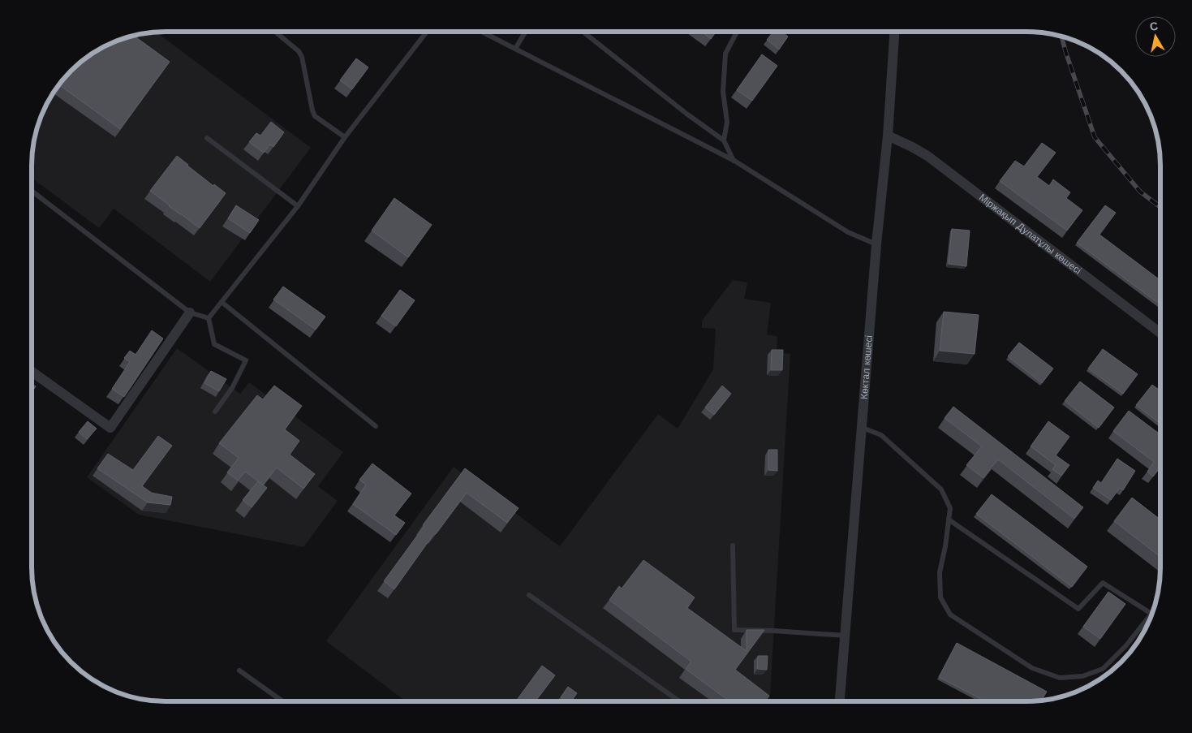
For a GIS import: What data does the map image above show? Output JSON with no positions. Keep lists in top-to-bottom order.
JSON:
{
  "streets": {
    "street": ["Міржақып Дулатұлы көшесі", "Көктал көшесі"]
  },
  "crossings": [
    ["Міржақып Дулатұлы көшесі", "Көктал көшесі"]
  ],
  "north": "top"
}
